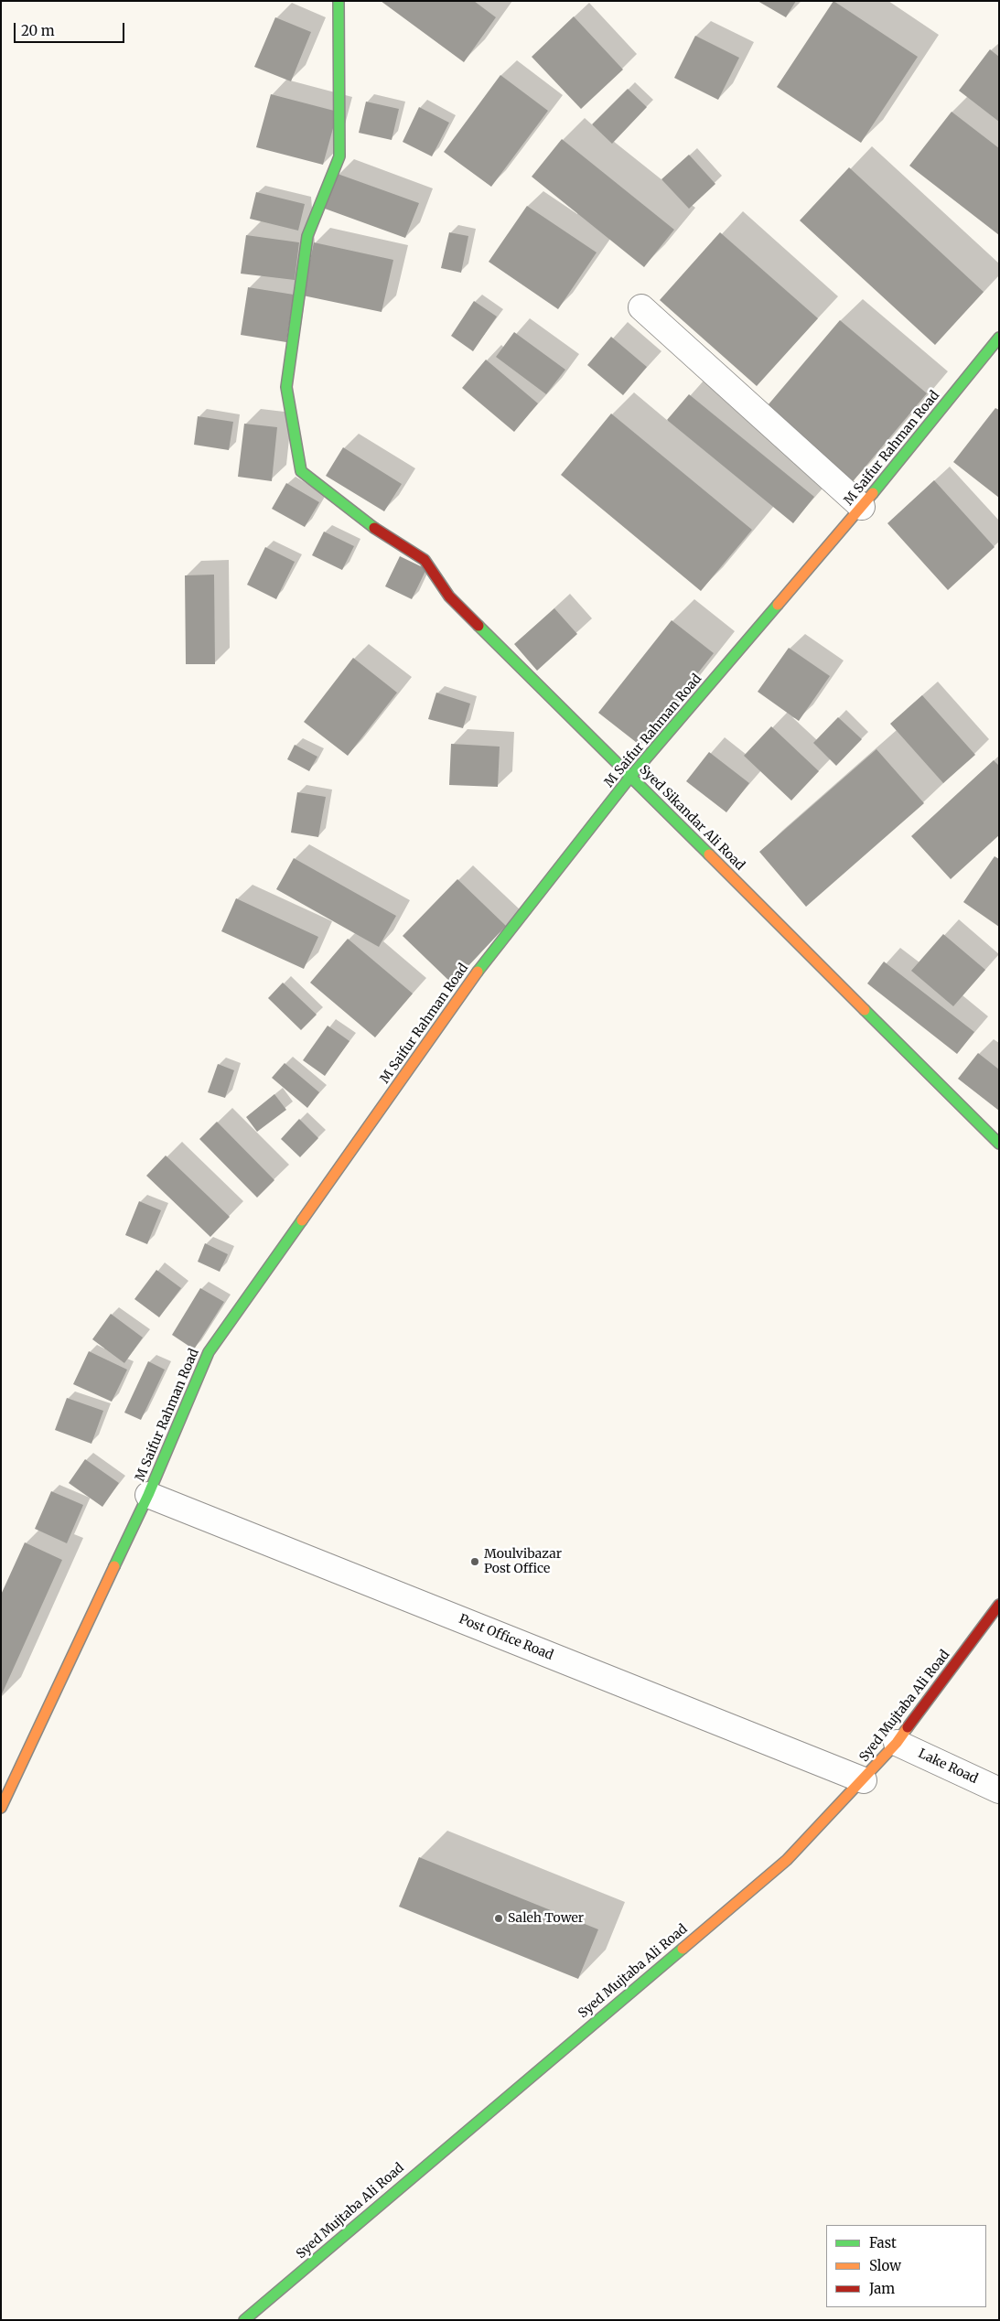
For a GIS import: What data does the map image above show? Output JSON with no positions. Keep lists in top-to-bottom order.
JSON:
{
  "streets": {
    "street": [
      "M Saifur Rahman Road",
      "Syed Sikandar Ali Road",
      "Post Office Road",
      "Syed Mujtaba Ali Road",
      "Lake Road"
    ]
  },
  "crossings": [
    ["M Saifur Rahman Road", "Syed Sikandar Ali Road"],
    ["M Saifur Rahman Road", "Post Office Road"],
    ["Post Office Road", "Syed Mujtaba Ali Road"],
    ["Syed Mujtaba Ali Road", "Lake Road"]
  ],
  "places": ["Moulvibazar Post Office", "Saleh Tower"],
  "legend": ["Fast", "Slow", "Jam"],
  "scale_bar": "20 m"
}
